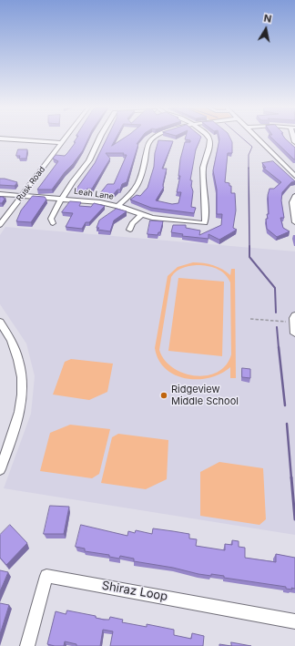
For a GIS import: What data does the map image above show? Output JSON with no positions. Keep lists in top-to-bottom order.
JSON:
{
  "streets": {
    "street": ["Rusk Road", "Leah Lane", "Shiraz Loop"]
  },
  "crossings": [
    ["Rusk Road", "Leah Lane"]
  ],
  "places": ["Ridgeview Middle School"],
  "north": "top"
}
